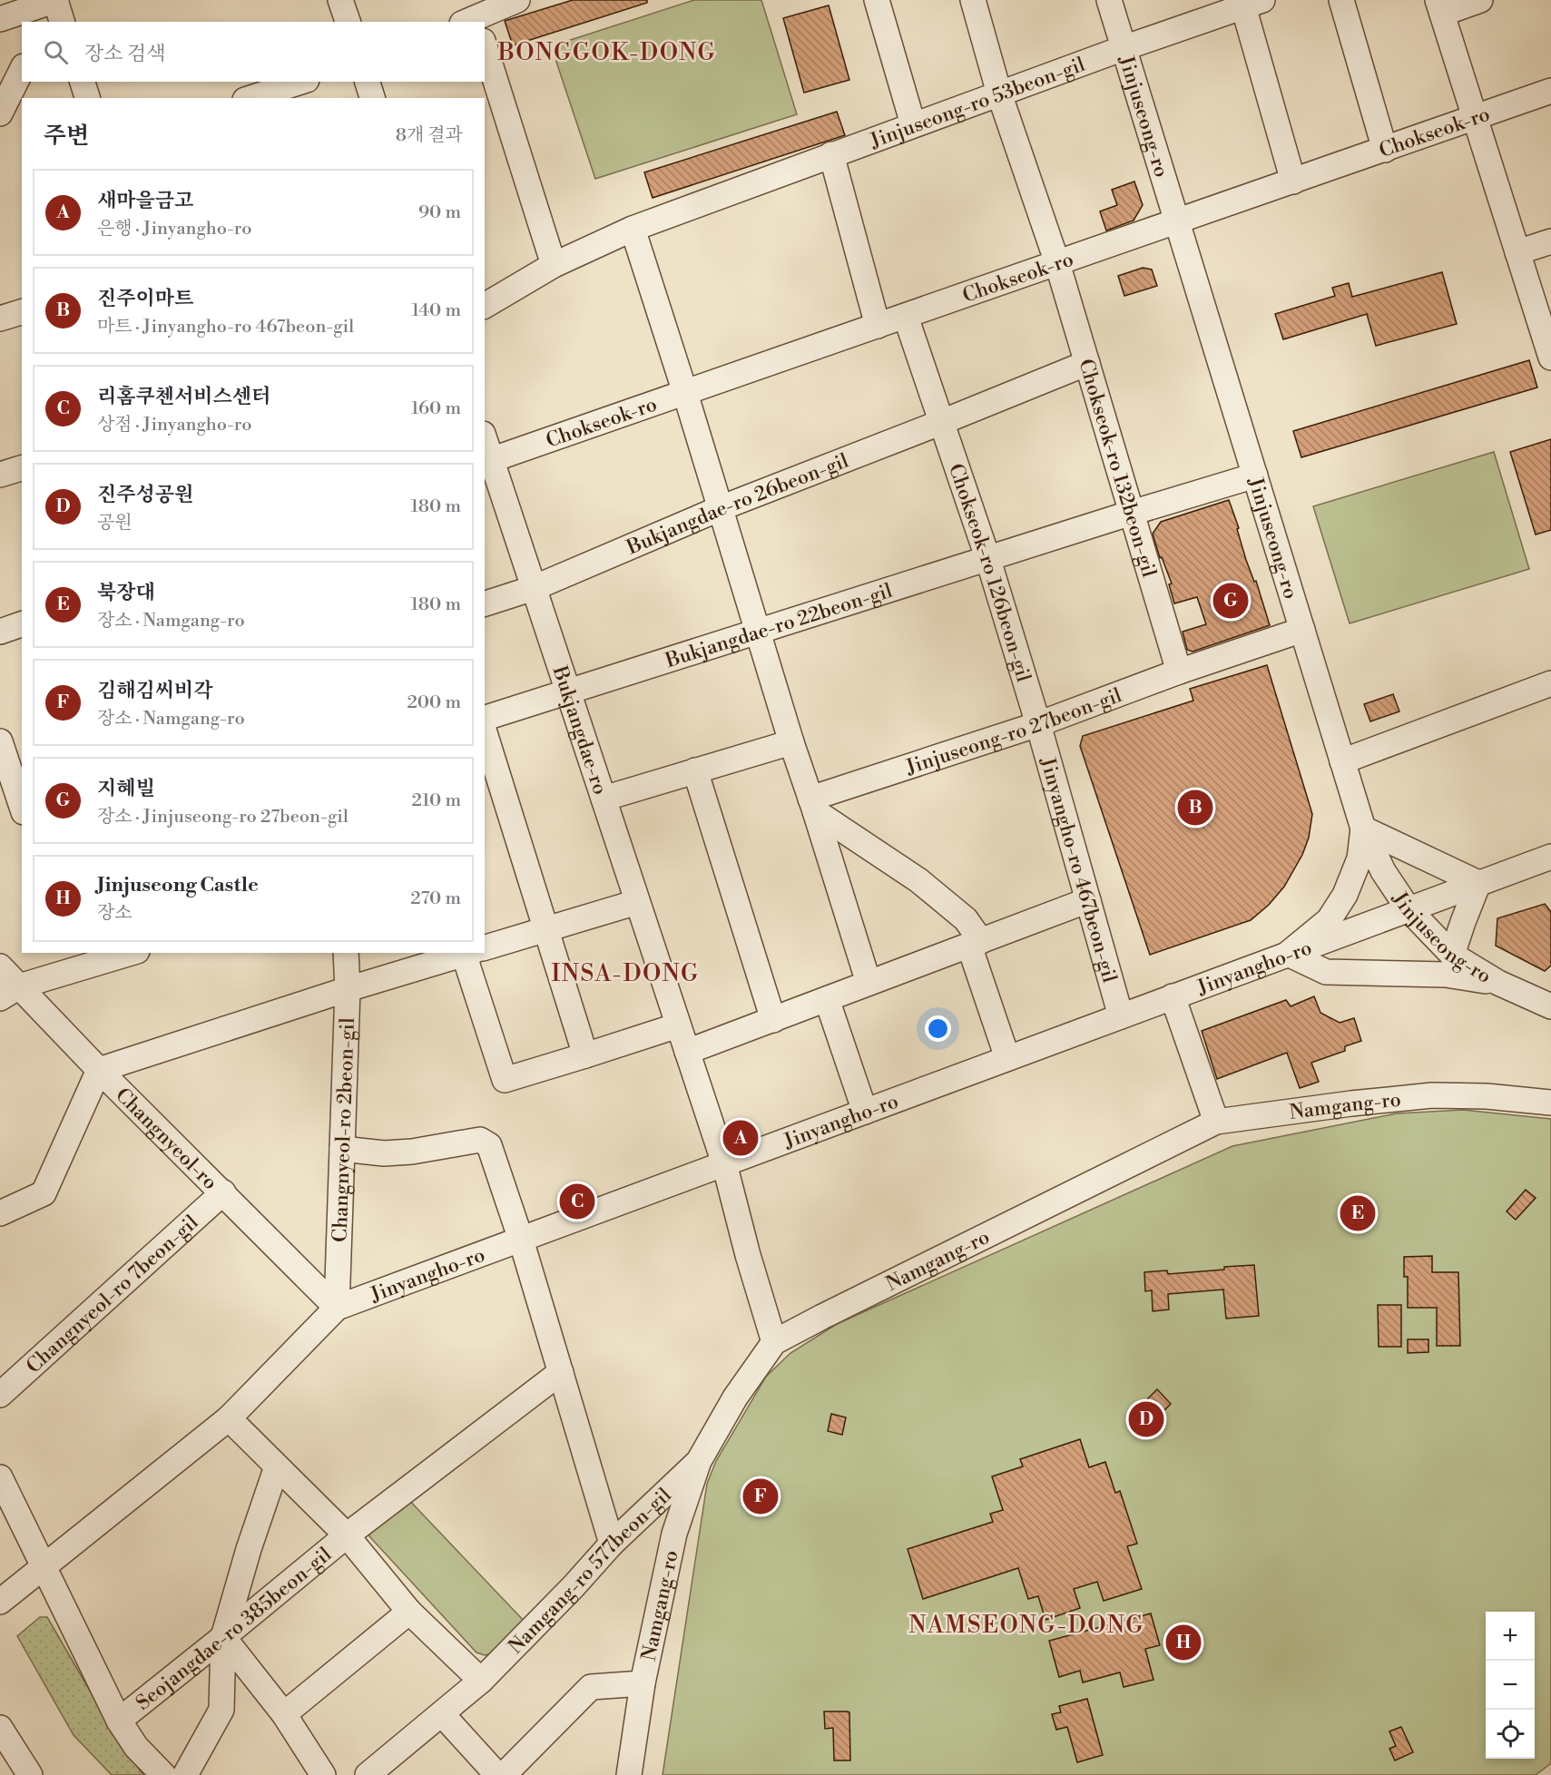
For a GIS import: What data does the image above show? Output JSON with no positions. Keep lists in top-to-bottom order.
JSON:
{
  "streets": {
    "street": [
      "Jinjuseong-ro 53beon-gil",
      "Jinjuseong-ro",
      "Chokseok-ro",
      "Chokseok-ro 132beon-gil",
      "Bukjangdae-ro 26beon-gil",
      "Chokseok-ro 126beon-gil",
      "Bukjangdae-ro 22beon-gil",
      "Bukjangdae-ro",
      "Jinjuseong-ro 27beon-gil",
      "Jinyangho-ro 467beon-gil",
      "Jinyangho-ro",
      "Namgang-ro",
      "Changnyeol-ro 2beon-gil",
      "Changnyeol-ro",
      "Changnyeol-ro 7beon-gil",
      "Namgang-ro 577beon-gil",
      "Seojangdae-ro 385beon-gil"
    ]
  },
  "crossings": [
    ["Jinjuseong-ro 53beon-gil", "Jinjuseong-ro"],
    ["Jinjuseong-ro 53beon-gil", "Chokseok-ro 132beon-gil"],
    ["Jinjuseong-ro", "Chokseok-ro"],
    ["Jinjuseong-ro", "Bukjangdae-ro 22beon-gil"],
    ["Jinjuseong-ro", "Jinjuseong-ro 27beon-gil"],
    ["Jinjuseong-ro", "Jinyangho-ro"],
    ["Chokseok-ro", "Chokseok-ro 132beon-gil"],
    ["Chokseok-ro", "Chokseok-ro 126beon-gil"],
    ["Chokseok-ro", "Bukjangdae-ro"],
    ["Chokseok-ro 132beon-gil", "Bukjangdae-ro 22beon-gil"],
    ["Chokseok-ro 132beon-gil", "Jinjuseong-ro 27beon-gil"],
    ["Bukjangdae-ro 26beon-gil", "Chokseok-ro 126beon-gil"],
    ["Bukjangdae-ro 26beon-gil", "Bukjangdae-ro"],
    ["Chokseok-ro 126beon-gil", "Bukjangdae-ro 22beon-gil"],
    ["Chokseok-ro 126beon-gil", "Jinjuseong-ro 27beon-gil"],
    ["Chokseok-ro 126beon-gil", "Jinyangho-ro 467beon-gil"],
    ["Bukjangdae-ro 22beon-gil", "Bukjangdae-ro"],
    ["Bukjangdae-ro", "Jinyangho-ro"],
    ["Bukjangdae-ro", "Namgang-ro"],
    ["Jinjuseong-ro 27beon-gil", "Jinyangho-ro 467beon-gil"],
    ["Jinyangho-ro 467beon-gil", "Jinyangho-ro"],
    ["Jinyangho-ro", "Changnyeol-ro 2beon-gil"],
    ["Jinyangho-ro", "Changnyeol-ro"],
    ["Namgang-ro", "Namgang-ro 577beon-gil"],
    ["Changnyeol-ro 2beon-gil", "Changnyeol-ro"],
    ["Changnyeol-ro", "Changnyeol-ro 7beon-gil"]
  ],
  "districts": ["BONGGOK-DONG", "INSA-DONG", "NAMSEONG-DONG"],
  "page": {
    "search": "장소 검색",
    "heading": ["주변", "8개 결과"],
    "list": [
      {
        "mark": "A",
        "name": "새마을금고",
        "note": "은행 · Jinyangho-ro",
        "value": "90 m"
      },
      {
        "mark": "B",
        "name": "진주이마트",
        "note": "마트 · Jinyangho-ro 467beon-gil",
        "value": "140 m"
      },
      {
        "mark": "C",
        "name": "리홈쿠첸서비스센터",
        "note": "상점 · Jinyangho-ro",
        "value": "160 m"
      },
      {
        "mark": "D",
        "name": "진주성공원",
        "note": "공원",
        "value": "180 m"
      },
      {
        "mark": "E",
        "name": "북장대",
        "note": "장소 · Namgang-ro",
        "value": "180 m"
      },
      {
        "mark": "F",
        "name": "김해김씨비각",
        "note": "장소 · Namgang-ro",
        "value": "200 m"
      },
      {
        "mark": "G",
        "name": "지혜빌",
        "note": "장소 · Jinjuseong-ro 27beon-gil",
        "value": "210 m"
      },
      {
        "mark": "H",
        "name": "Jinjuseong Castle",
        "note": "장소",
        "value": "270 m"
      }
    ],
    "pins": [
      "G",
      "B",
      "A",
      "C",
      "E",
      "D",
      "F",
      "H"
    ],
    "map_buttons": ["+", "−"]
  }
}
